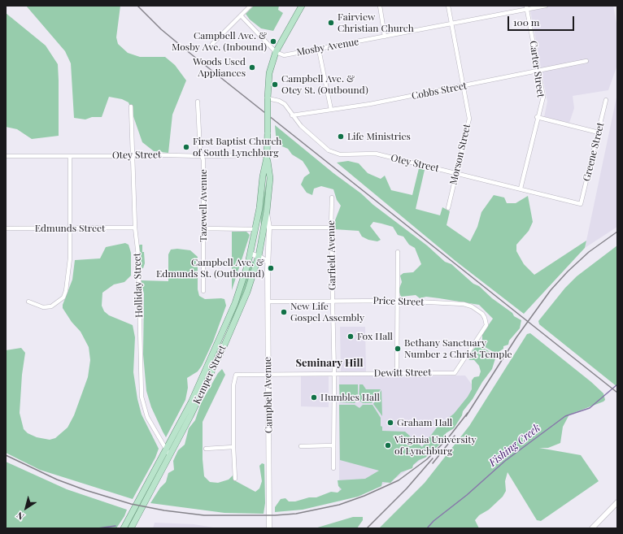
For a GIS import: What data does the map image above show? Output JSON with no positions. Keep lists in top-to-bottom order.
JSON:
{
  "streets": {
    "main road": ["Kemper Street", "Campbell Avenue"],
    "street": [
      "Mosby Avenue",
      "Carter Street",
      "Cobbs Street",
      "Greene Street",
      "Morson Street",
      "Otey Street",
      "Tazewell Avenue",
      "Edmunds Street",
      "Garfield Avenue",
      "Holliday Street",
      "Price Street",
      "Dewitt Street"
    ]
  },
  "crossings": [
    ["Mosby Avenue", "Carter Street"],
    ["Mosby Avenue", "Morson Street"],
    ["Mosby Avenue", "Campbell Avenue"],
    ["Carter Street", "Cobbs Street"],
    ["Carter Street", "Otey Street"],
    ["Cobbs Street", "Morson Street"],
    ["Cobbs Street", "Otey Street"],
    ["Greene Street", "Otey Street"],
    ["Morson Street", "Otey Street"],
    ["Otey Street", "Tazewell Avenue"],
    ["Otey Street", "Holliday Street"],
    ["Otey Street", "Campbell Avenue"],
    ["Edmunds Street", "Holliday Street"],
    ["Garfield Avenue", "Price Street"],
    ["Garfield Avenue", "Dewitt Street"],
    ["Holliday Street", "Kemper Street"],
    ["Price Street", "Dewitt Street"],
    ["Price Street", "Campbell Avenue"],
    ["Dewitt Street", "Campbell Avenue"],
    ["Kemper Street", "Campbell Avenue"]
  ],
  "districts": ["Seminary Hill"],
  "water": ["Fishing Creek"],
  "places": [
    "Fairview Christian Church",
    "Campbell Ave. & Mosby Ave. (Inbound)",
    "Woods Used Appliances",
    "Campbell Ave. & Otey St. (Outbound)",
    "Life Ministries",
    "First Baptist Church of South Lynchburg",
    "Campbell Ave. & Edmunds St. (Outbound)",
    "New Life Gospel Assembly",
    "Fox Hall",
    "Bethany Sanctuary Number 2 Christ Temple",
    "Humbles Hall",
    "Graham Hall",
    "Virginia University of Lynchburg"
  ],
  "scale_bar": "100 m",
  "north": "bottom left"
}
